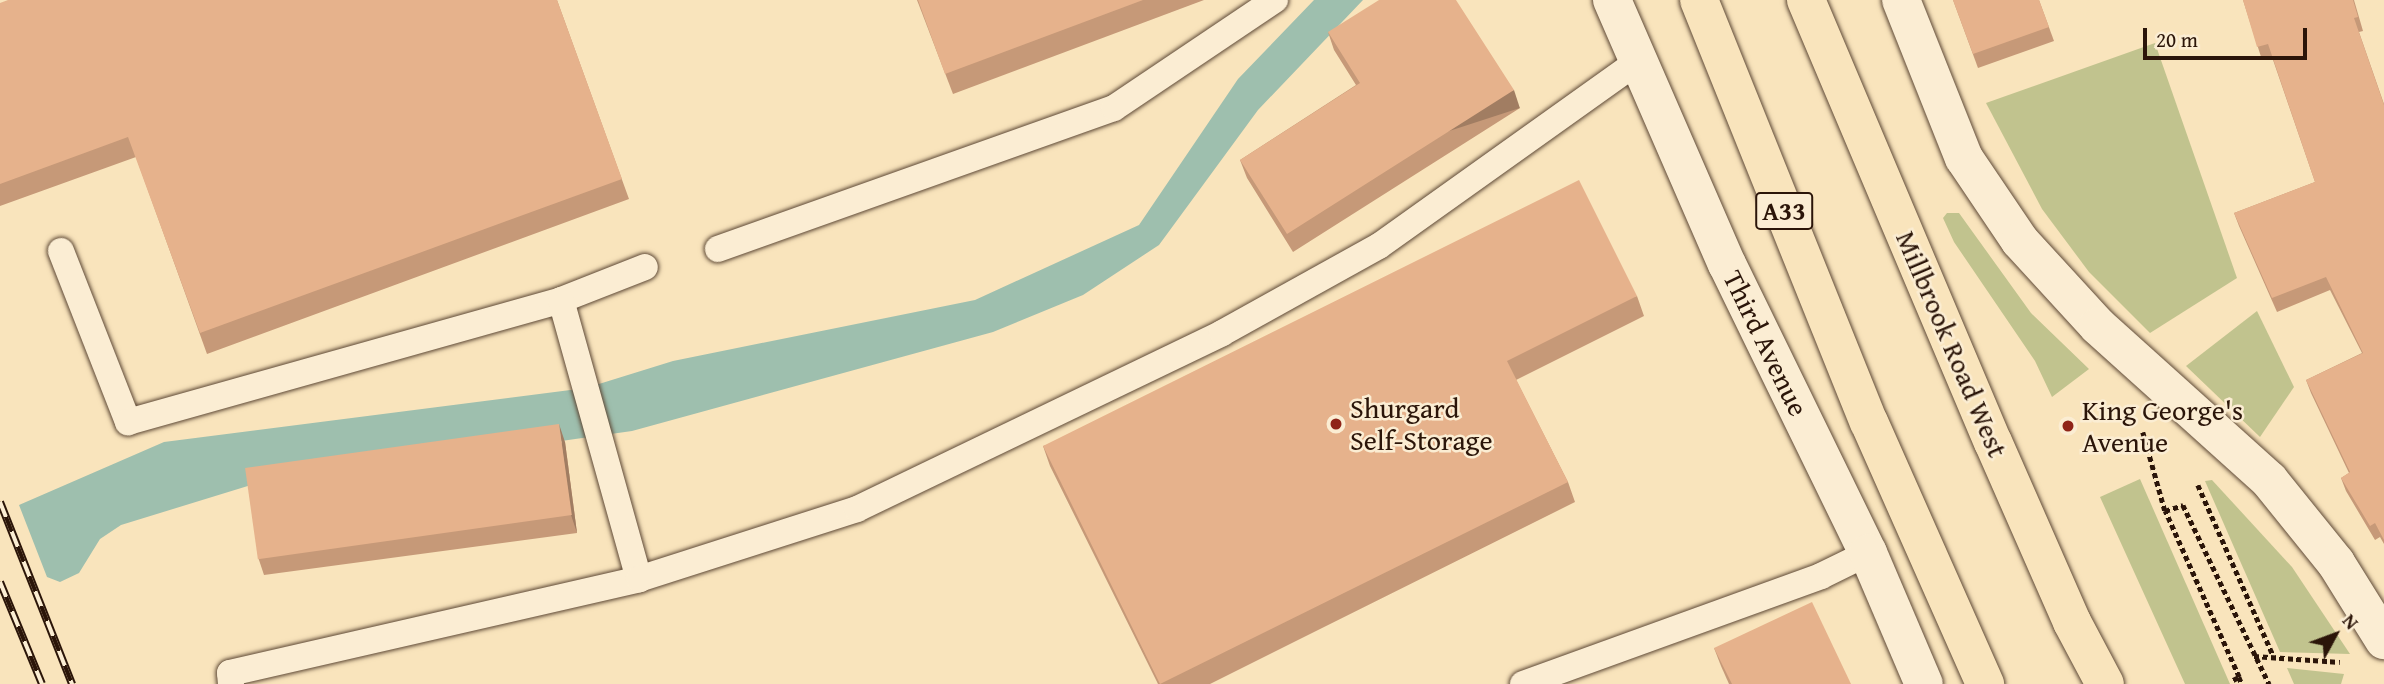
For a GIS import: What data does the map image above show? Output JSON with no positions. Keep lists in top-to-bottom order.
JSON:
{
  "streets": {
    "highway": ["A33", "Millbrook Road West"],
    "street": ["Third Avenue"]
  },
  "places": ["Shurgard Self-Storage", "King George's Avenue"],
  "scale_bar": "20 m",
  "north": "top right"
}
